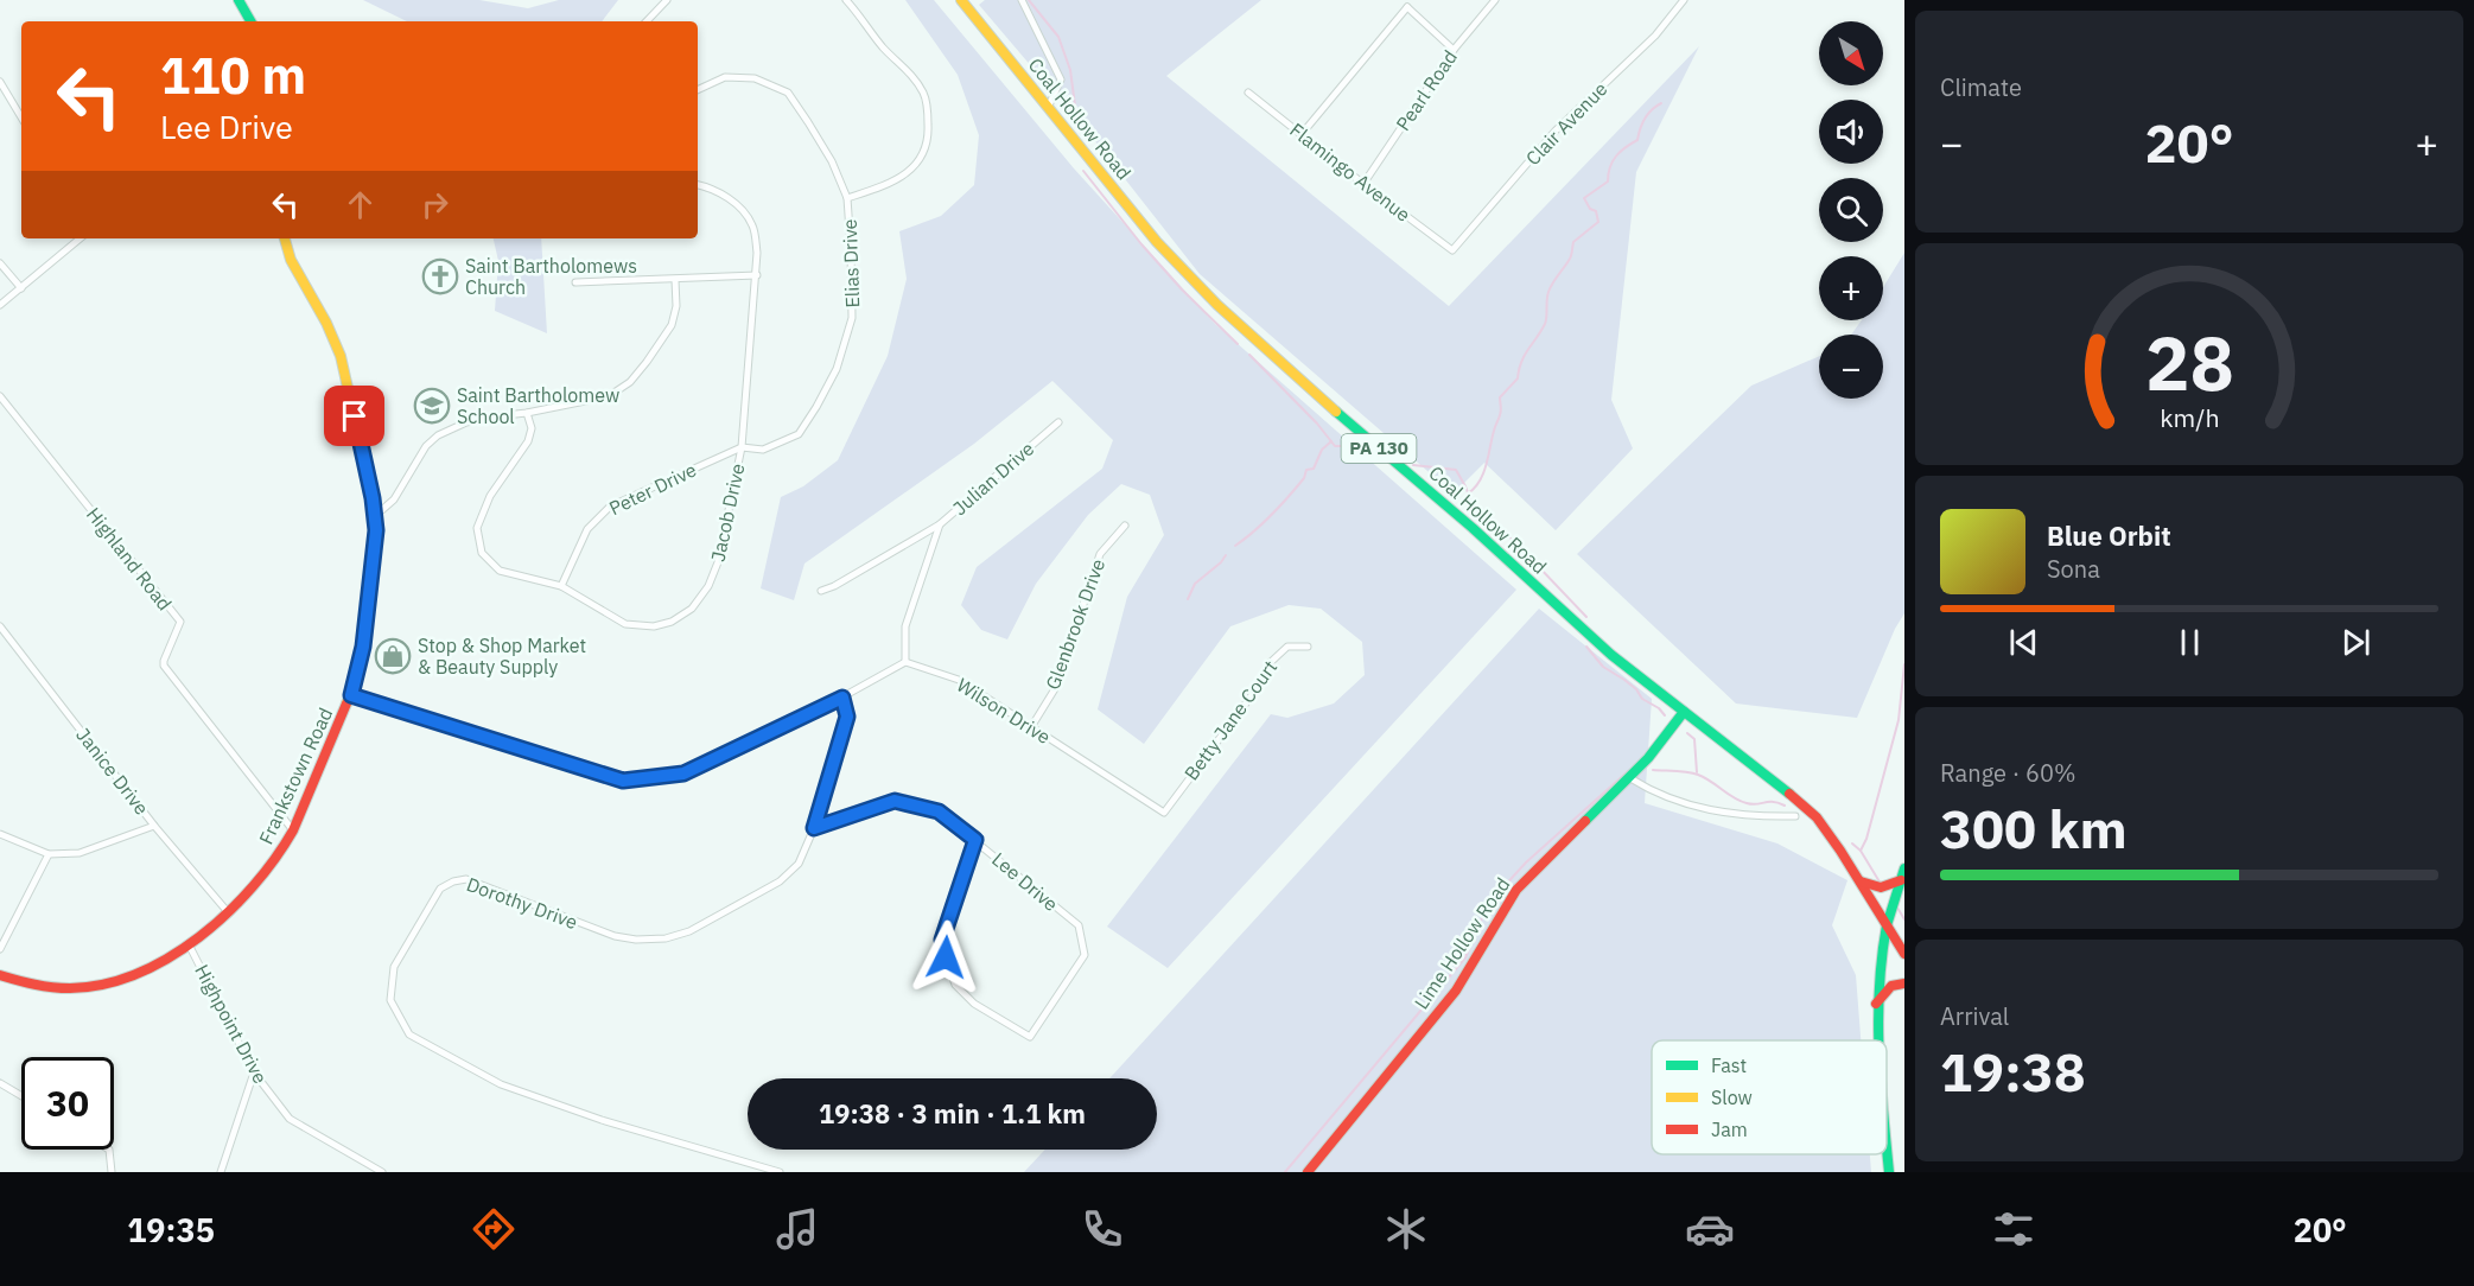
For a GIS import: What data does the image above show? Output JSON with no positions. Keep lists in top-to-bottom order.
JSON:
{
  "streets": {
    "main road": [
      "Coal Hollow Road",
      "PA 130",
      "Frankstown Road",
      "Lime Hollow Road"
    ],
    "street": [
      "Pearl Road",
      "Clair Avenue",
      "Flamingo Avenue",
      "Elias Drive",
      "Julian Drive",
      "Peter Drive",
      "Jacob Drive",
      "Highland Road",
      "Glenbrook Drive",
      "Wilson Drive",
      "Betty Jane Court",
      "Janice Drive",
      "Lee Drive",
      "Dorothy Drive",
      "Highpoint Drive"
    ]
  },
  "crossings": [
    ["Pearl Road", "Flamingo Avenue"],
    ["Coal Hollow Road", "PA 130"],
    ["Coal Hollow Road", "Lime Hollow Road"],
    ["Clair Avenue", "Flamingo Avenue"],
    ["Elias Drive", "Peter Drive"],
    ["Elias Drive", "Jacob Drive"],
    ["Julian Drive", "Wilson Drive"],
    ["Peter Drive", "Jacob Drive"],
    ["Highland Road", "Frankstown Road"],
    ["Glenbrook Drive", "Wilson Drive"],
    ["Wilson Drive", "Betty Jane Court"],
    ["Janice Drive", "Frankstown Road"],
    ["Frankstown Road", "Highpoint Drive"],
    ["Lee Drive", "Dorothy Drive"]
  ],
  "places": {
    "church": ["Saint Bartholomews Church"],
    "school or university": ["Saint Bartholomew School"],
    "shop": ["Stop & Shop Market & Beauty Supply"]
  },
  "legend": ["Fast", "Slow", "Jam"],
  "north": "bottom right",
  "page": {
    "tile": [
      "Climate",
      ["Range · 60%", "300 km"],
      ["Arrival", "19:38"]
    ],
    "map_buttons": ["+", "−"],
    "turn": ["110 m", "Lee Drive"],
    "heat": ["−", "20°", "+"],
    "song": ["Blue Orbit", "Sona"],
    "limit": "30",
    "trip": "19:38 · 3 min · 1.1 km",
    "tabs": ["19:35", "20°"],
    "gauge": ["28", "km/h"]
  }
}
